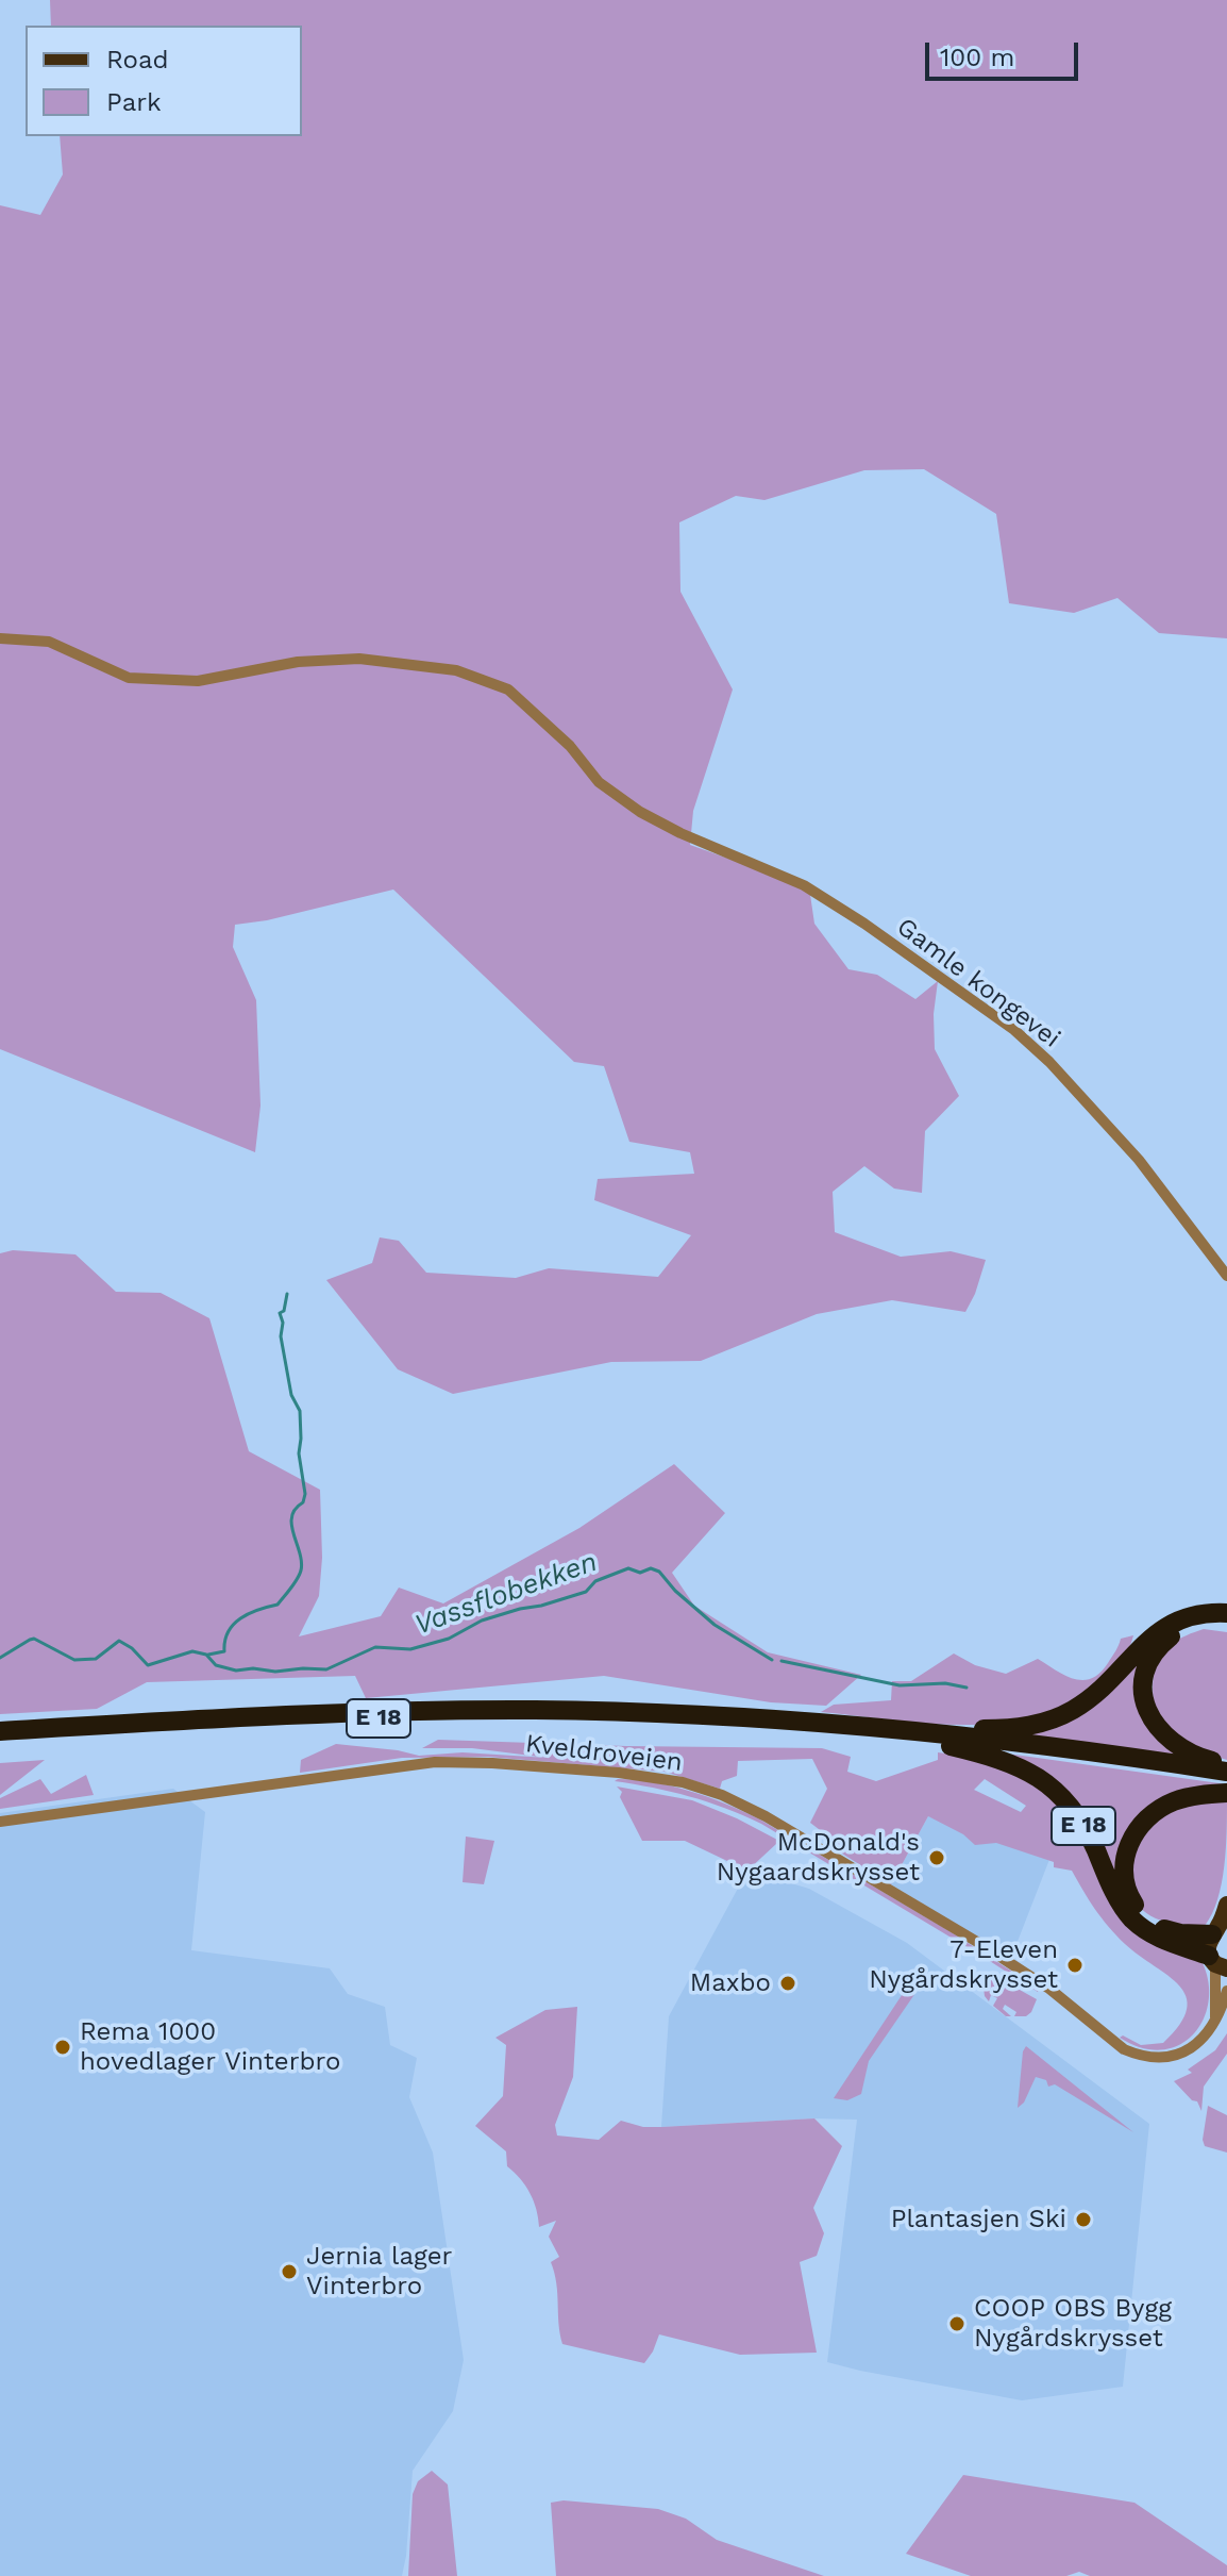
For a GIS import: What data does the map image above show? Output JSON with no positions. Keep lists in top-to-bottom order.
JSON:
{
  "streets": {
    "highway": ["E 18"],
    "street": ["Gamle kongevei", "Kveldroveien"]
  },
  "water": ["Vassflobekken"],
  "places": [
    "McDonald's Nygaardskrysset",
    "7-Eleven Nygårdskrysset",
    "Maxbo",
    "Rema 1000 hovedlager Vinterbro",
    "Plantasjen Ski",
    "Jernia lager Vinterbro",
    "COOP OBS Bygg Nygårdskrysset"
  ],
  "legend": ["Road", "Park"],
  "scale_bar": "100 m"
}
